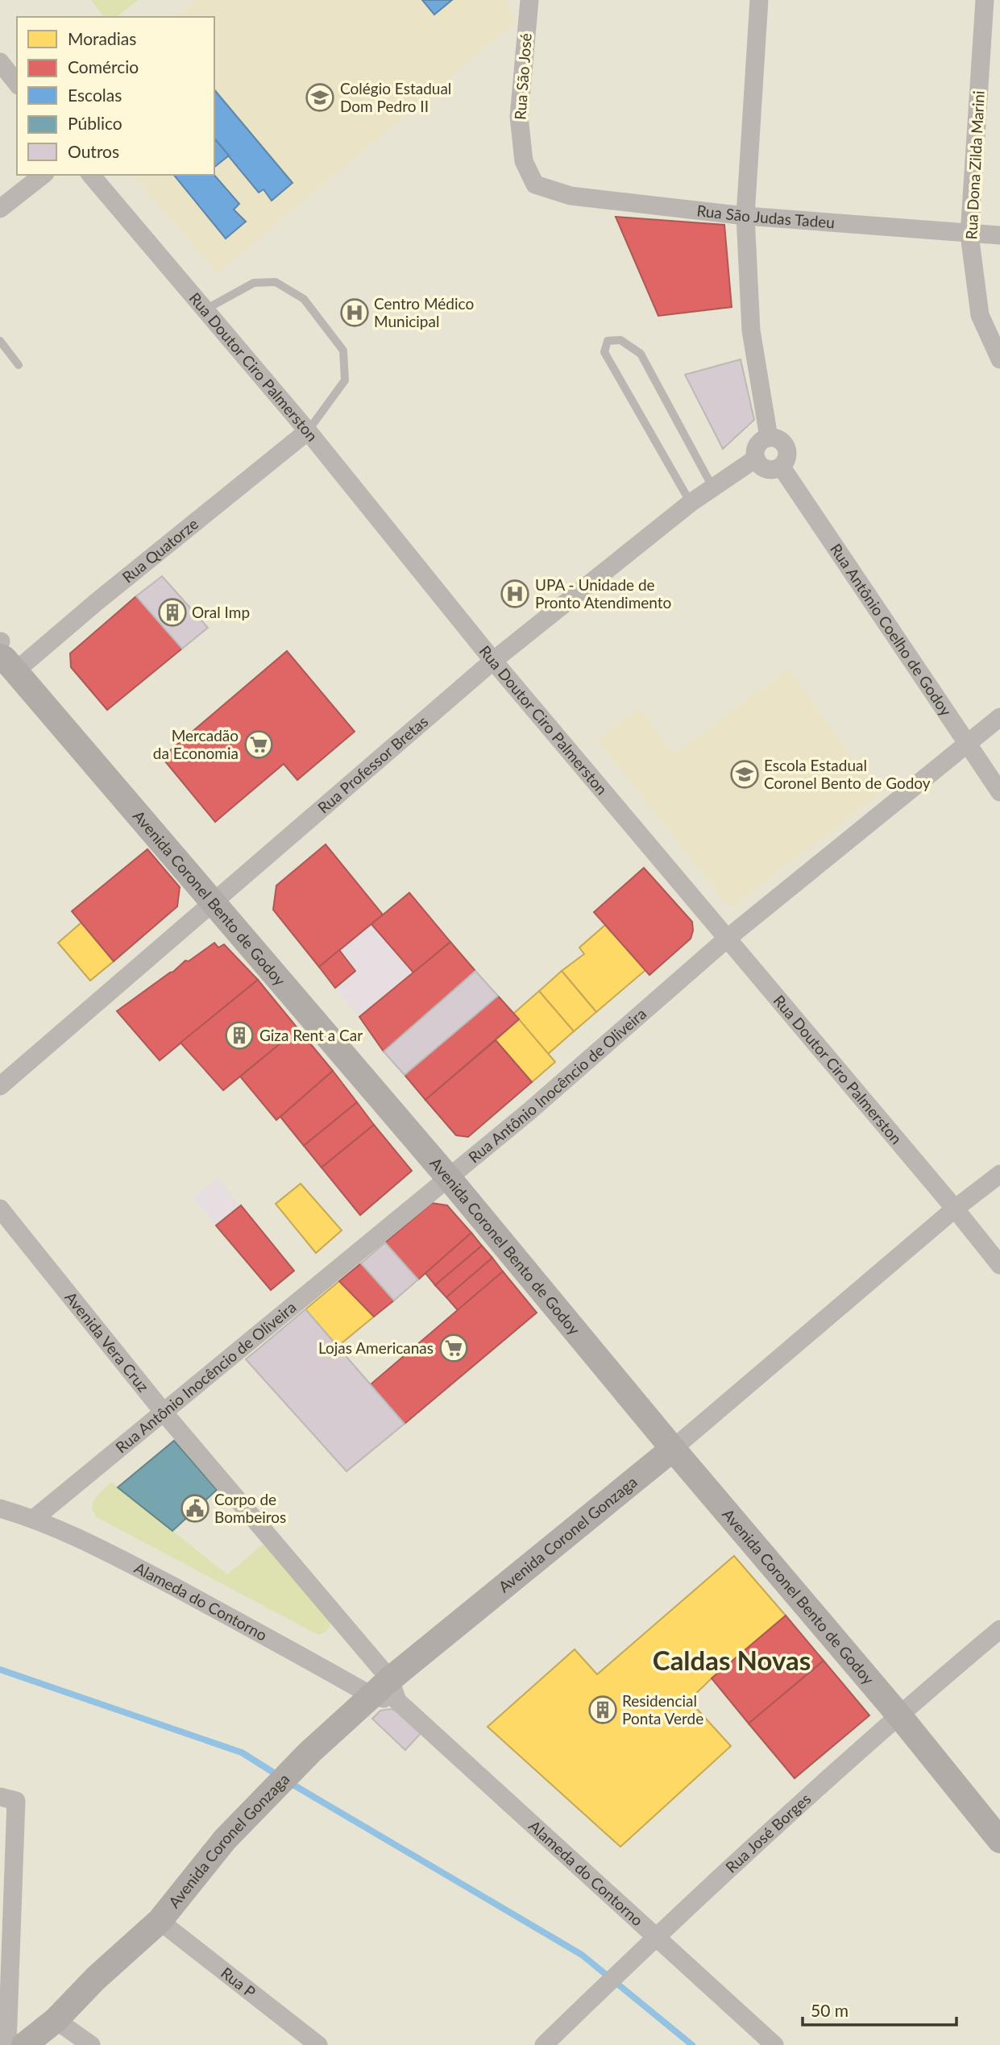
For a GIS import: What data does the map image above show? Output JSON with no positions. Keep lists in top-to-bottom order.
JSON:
{
  "streets": {
    "main road": ["Avenida Coronel Bento de Godoy", "Avenida Coronel Gonzaga"],
    "street": [
      "Rua São José",
      "Rua Dona Zilda Marini",
      "Rua São Judas Tadeu",
      "Rua Doutor Ciro Palmerston",
      "Rua Quatorze",
      "Rua Antônio Coelho de Godoy",
      "Rua Professor Bretas",
      "Rua Antônio Inocêncio de Oliveira",
      "Avenida Vera Cruz",
      "Alameda do Contorno",
      "Rua José Borges",
      "Rua P"
    ]
  },
  "crossings": [
    ["Rua São José", "Rua São Judas Tadeu"],
    ["Rua Dona Zilda Marini", "Rua São Judas Tadeu"],
    ["Rua Doutor Ciro Palmerston", "Rua Quatorze"],
    ["Rua Doutor Ciro Palmerston", "Rua Professor Bretas"],
    ["Rua Doutor Ciro Palmerston", "Rua Antônio Inocêncio de Oliveira"],
    ["Rua Doutor Ciro Palmerston", "Avenida Coronel Gonzaga"],
    ["Rua Quatorze", "Avenida Coronel Bento de Godoy"],
    ["Rua Antônio Coelho de Godoy", "Rua Professor Bretas"],
    ["Rua Antônio Coelho de Godoy", "Rua Antônio Inocêncio de Oliveira"],
    ["Rua Professor Bretas", "Avenida Coronel Bento de Godoy"],
    ["Avenida Coronel Bento de Godoy", "Rua Antônio Inocêncio de Oliveira"],
    ["Avenida Coronel Bento de Godoy", "Avenida Coronel Gonzaga"],
    ["Avenida Coronel Bento de Godoy", "Rua José Borges"],
    ["Rua Antônio Inocêncio de Oliveira", "Avenida Vera Cruz"],
    ["Rua Antônio Inocêncio de Oliveira", "Alameda do Contorno"],
    ["Avenida Vera Cruz", "Avenida Coronel Gonzaga"],
    ["Avenida Vera Cruz", "Alameda do Contorno"],
    ["Avenida Coronel Gonzaga", "Alameda do Contorno"],
    ["Avenida Coronel Gonzaga", "Rua P"],
    ["Alameda do Contorno", "Rua José Borges"]
  ],
  "districts": ["Caldas Novas"],
  "places": {
    "school or university": ["Colégio Estadual Dom Pedro II", "Escola Estadual Coronel Bento de Godoy"],
    "hospital": ["Centro Médico Municipal", "UPA - Unidade de Pronto Atendimento"],
    "building": ["Oral Imp", "Giza Rent a Car", "Residencial Ponta Verde"],
    "supermarket": ["Mercadão da Economia", "Lojas Americanas"],
    "public building": ["Corpo de Bombeiros"]
  },
  "legend": [
    "Moradias",
    "Comércio",
    "Escolas",
    "Público",
    "Outros"
  ],
  "scale_bar": "50 m"
}
